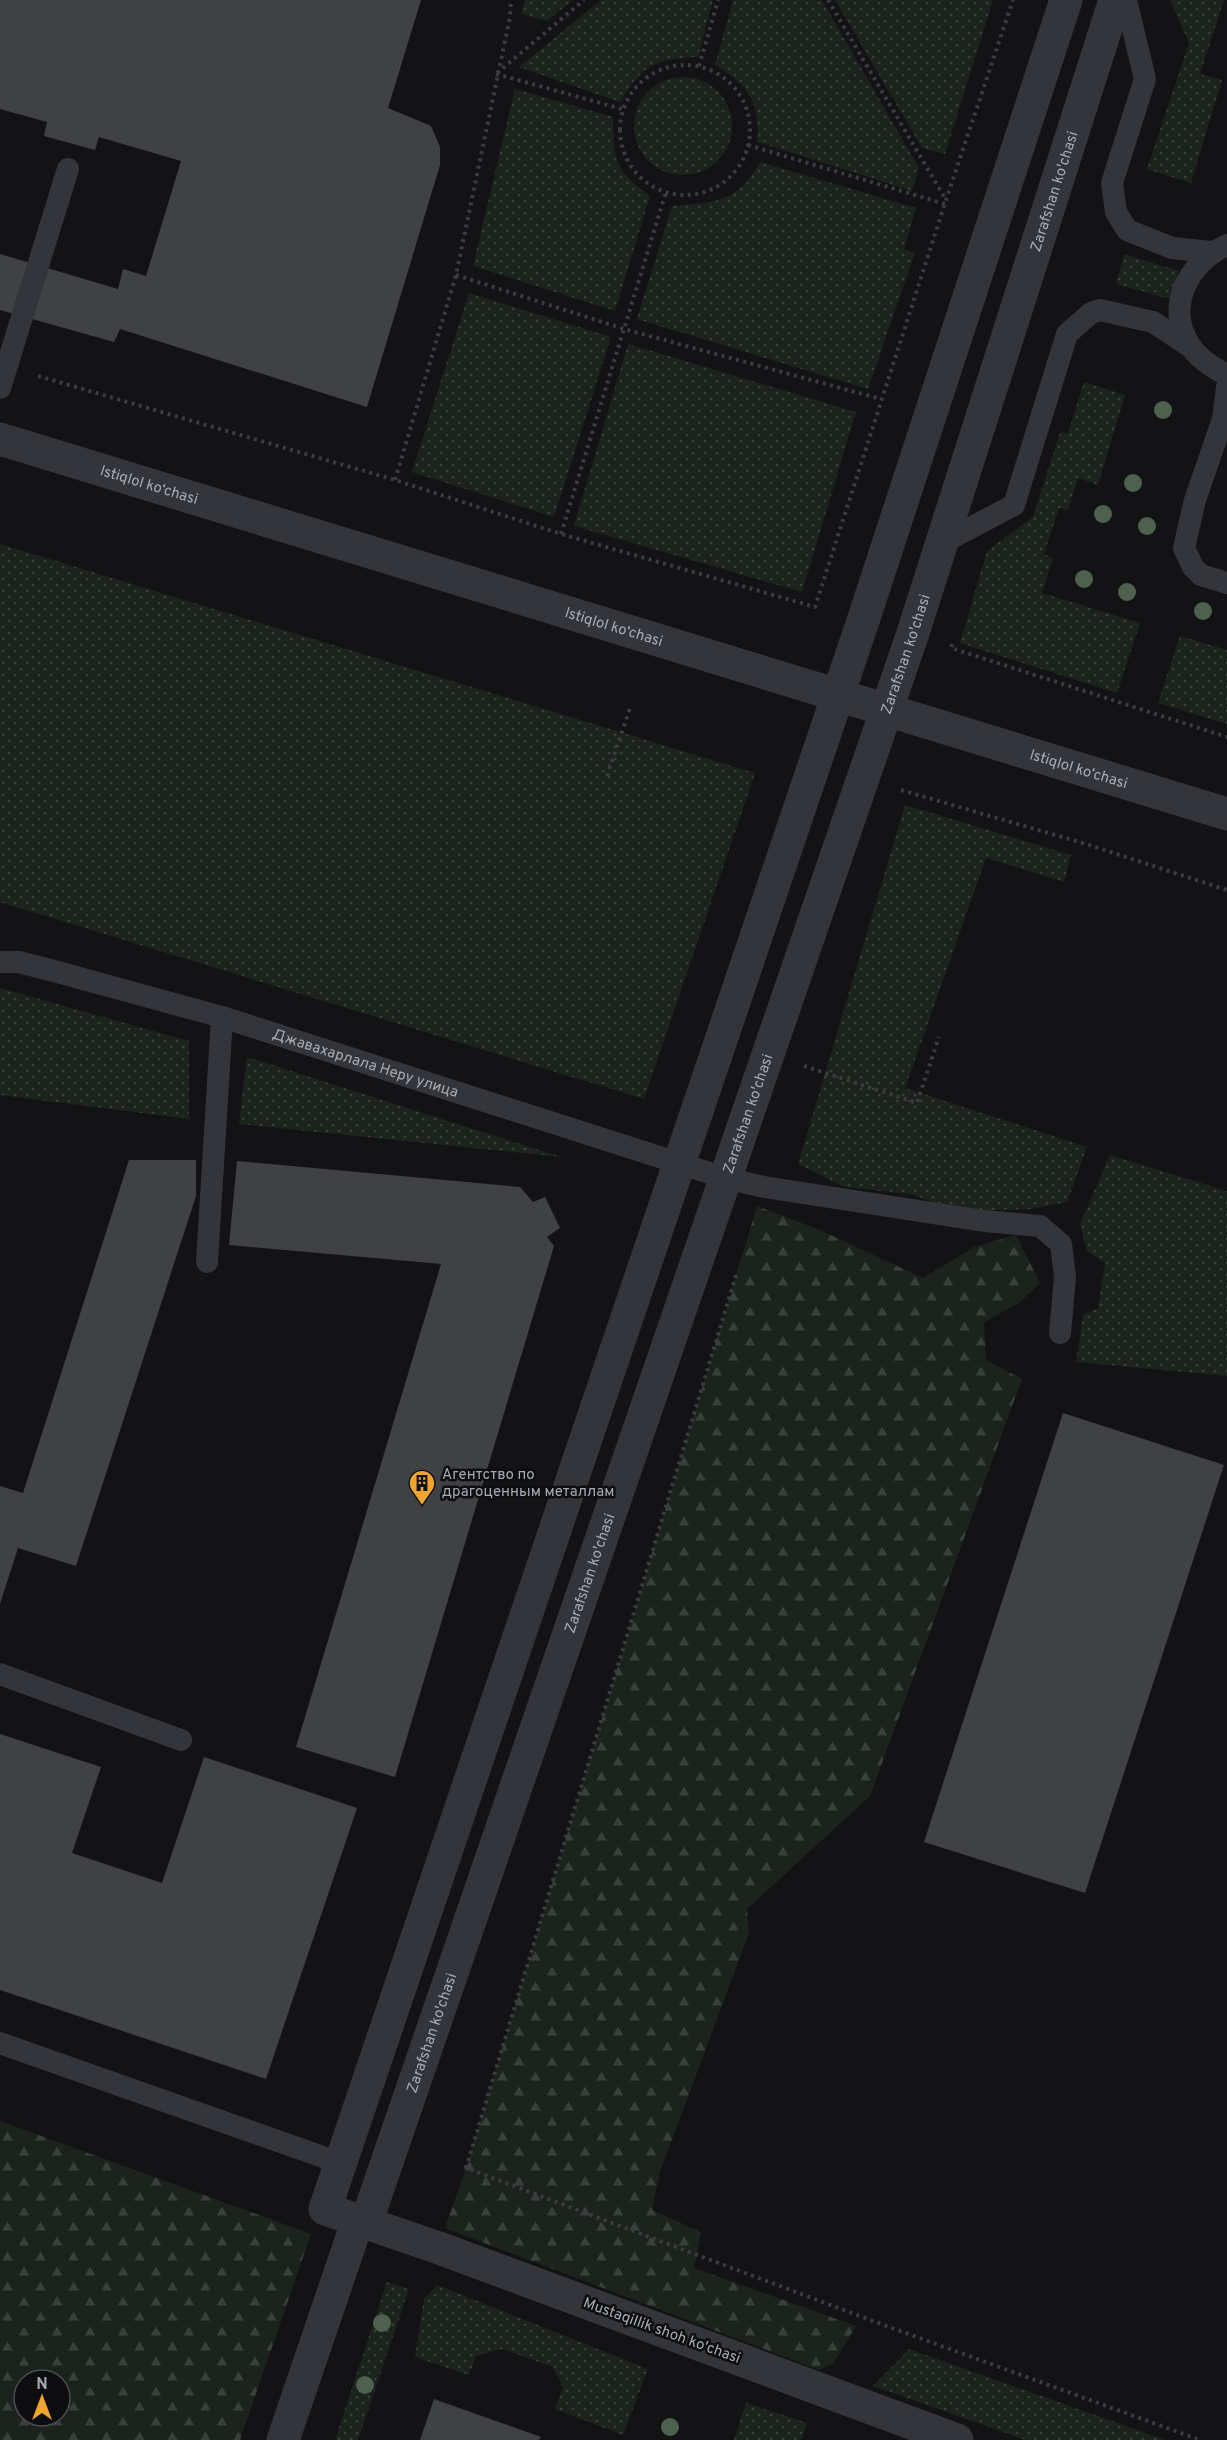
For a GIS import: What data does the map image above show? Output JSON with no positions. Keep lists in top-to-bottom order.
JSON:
{
  "streets": {
    "street": ["Zarafshan ko'chasi", "Istiqlol ko‘chasi", "Mustaqillik shoh ko'chasi"],
    "lane": ["Джавахарлала Неру улица"]
  },
  "crossings": [
    ["Zarafshan ko'chasi", "Istiqlol ko‘chasi"],
    ["Zarafshan ko'chasi", "Джавахарлала Неру улица"],
    ["Zarafshan ko'chasi", "Mustaqillik shoh ko'chasi"]
  ],
  "places": {
    "building": ["Агентство по драгоценным металлам"]
  },
  "north": "top"
}
